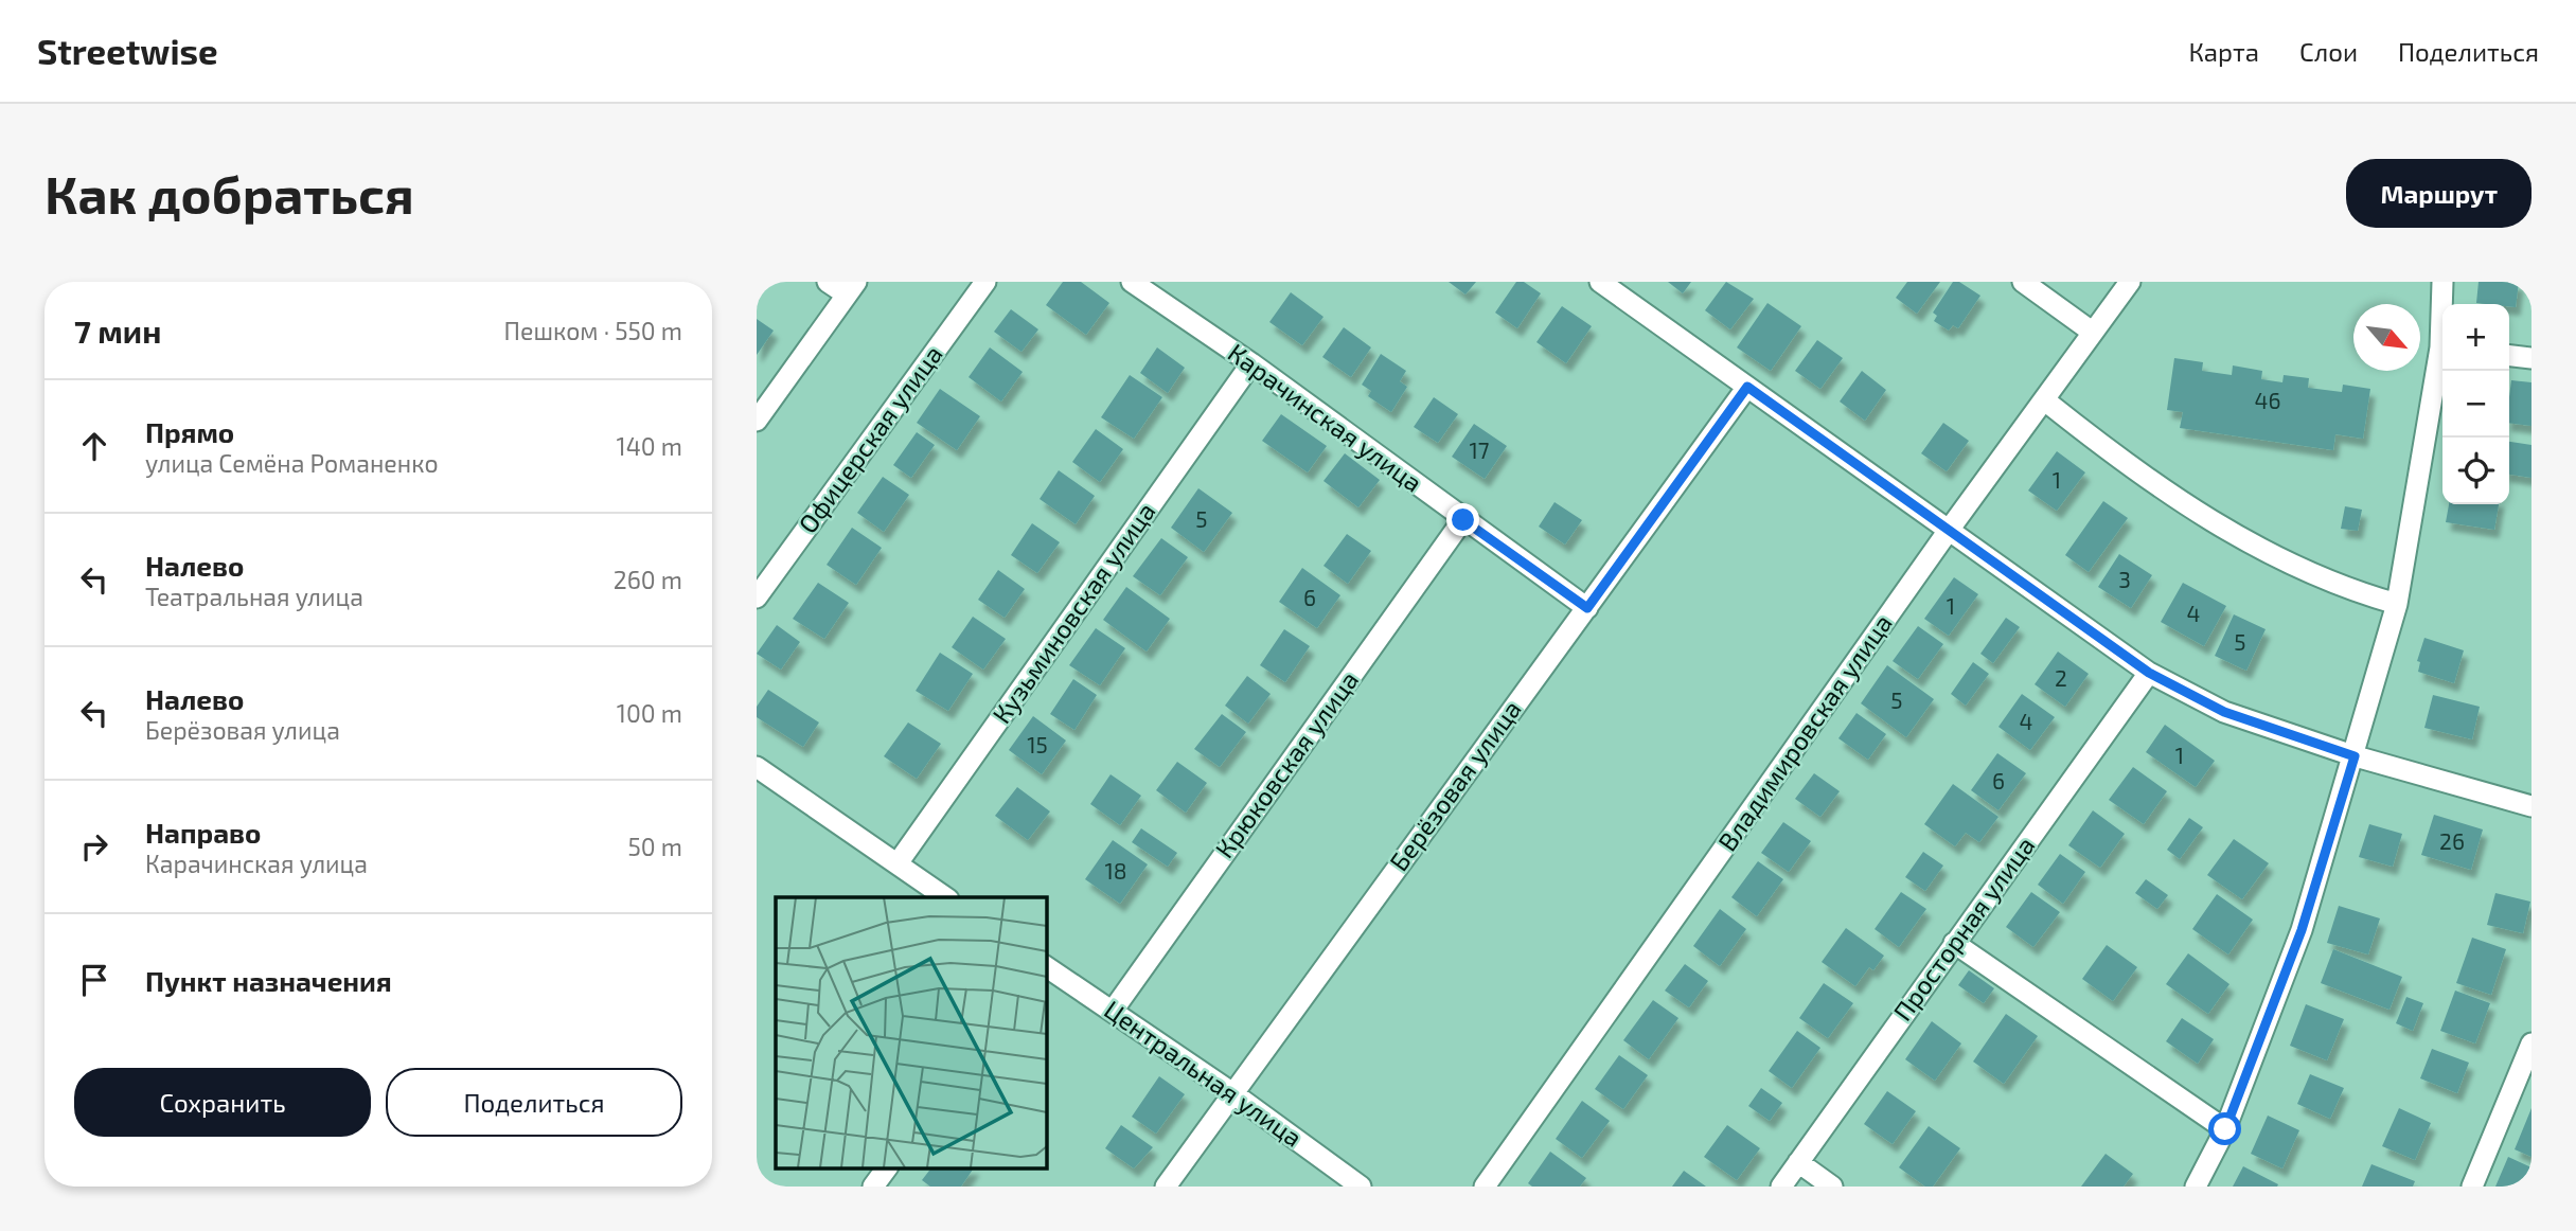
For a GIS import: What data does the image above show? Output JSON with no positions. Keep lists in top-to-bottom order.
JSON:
{
  "streets": {
    "street": [
      "Карачинская улица",
      "Офицерская улица",
      "Кузьминовская улица",
      "Владимировская улица",
      "Крюковская улица",
      "Берёзовая улица",
      "Просторная улица",
      "Центральная улица"
    ]
  },
  "crossings": [
    ["Карачинская улица", "Кузьминовская улица"],
    ["Карачинская улица", "Крюковская улица"],
    ["Карачинская улица", "Берёзовая улица"],
    ["Крюковская улица", "Центральная улица"],
    ["Берёзовая улица", "Центральная улица"]
  ],
  "house_numbers": [
    "46",
    "17",
    "1",
    "5",
    "3",
    "6",
    "1",
    "4",
    "5",
    "2",
    "5",
    "4",
    "15",
    "1",
    "6",
    "26",
    "18"
  ],
  "north": "bottom right",
  "page": {
    "header": "Streetwise",
    "nav": ["Карта", "Слои", "Поделиться"],
    "buttons": [
      "Маршрут",
      ["Сохранить", "Поделиться"]
    ],
    "title": "Как добраться",
    "heading": ["7 мин", "Пешком · 550 m"],
    "map_buttons": ["+", "−"],
    "list": [
      ["Прямо", "улица Семёна Романенко", "140 m"],
      ["Налево", "Театральная улица", "260 m"],
      ["Налево", "Берёзовая улица", "100 m"],
      ["Направо", "Карачинская улица", "50 m"],
      "Пункт назначения"
    ]
  }
}
